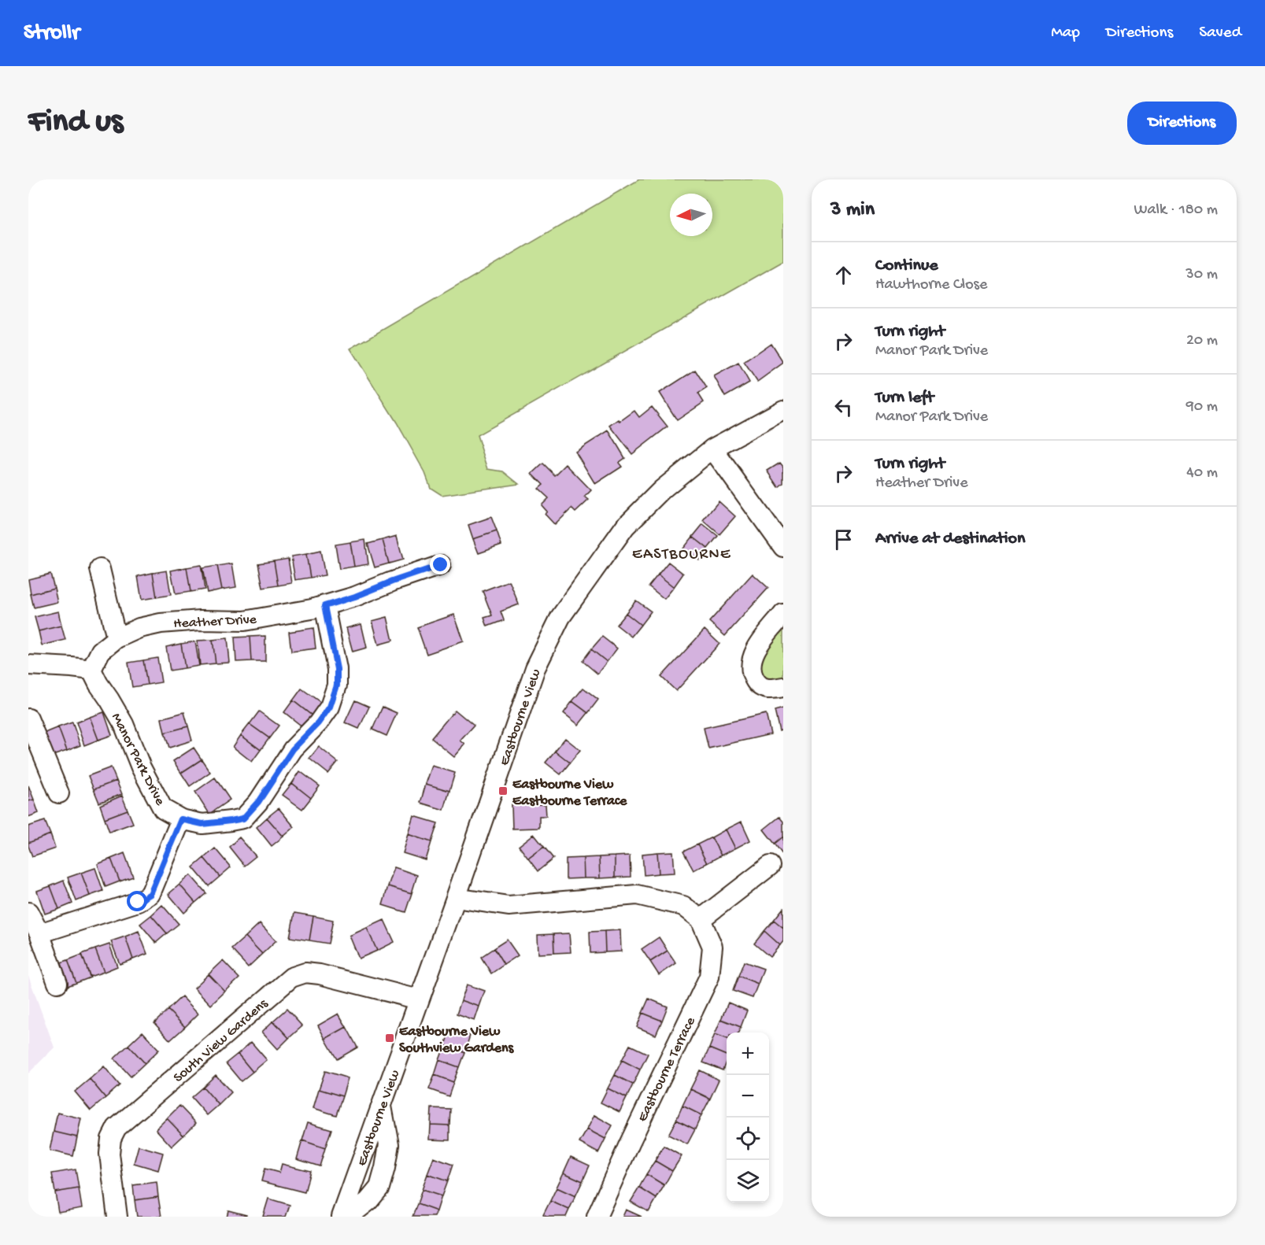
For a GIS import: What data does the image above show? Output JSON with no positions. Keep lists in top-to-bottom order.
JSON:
{
  "streets": {
    "street": [
      "Heather Drive",
      "Eastbourne View",
      "Manor Park Drive",
      "South View Gardens",
      "Eastbourne Terrace"
    ]
  },
  "crossings": [
    ["Heather Drive", "Manor Park Drive"],
    ["Eastbourne View", "South View Gardens"]
  ],
  "districts": ["EASTBOURNE"],
  "places": {
    "transit": ["Eastbourne View Eastbourne Terrace", "Eastbourne View Southview Gardens"]
  },
  "north": "left",
  "page": {
    "header": "Strollr",
    "nav": ["Map", "Directions", "Saved"],
    "buttons": "Directions",
    "title": "Find us",
    "heading": ["3 min", "Walk · 180 m"],
    "list": [
      ["Continue", "Hawthorne Close", "30 m"],
      ["Turn right", "Manor Park Drive", "20 m"],
      ["Turn left", "Manor Park Drive", "90 m"],
      ["Turn right", "Heather Drive", "40 m"],
      "Arrive at destination"
    ],
    "map_buttons": ["+", "−"]
  }
}
